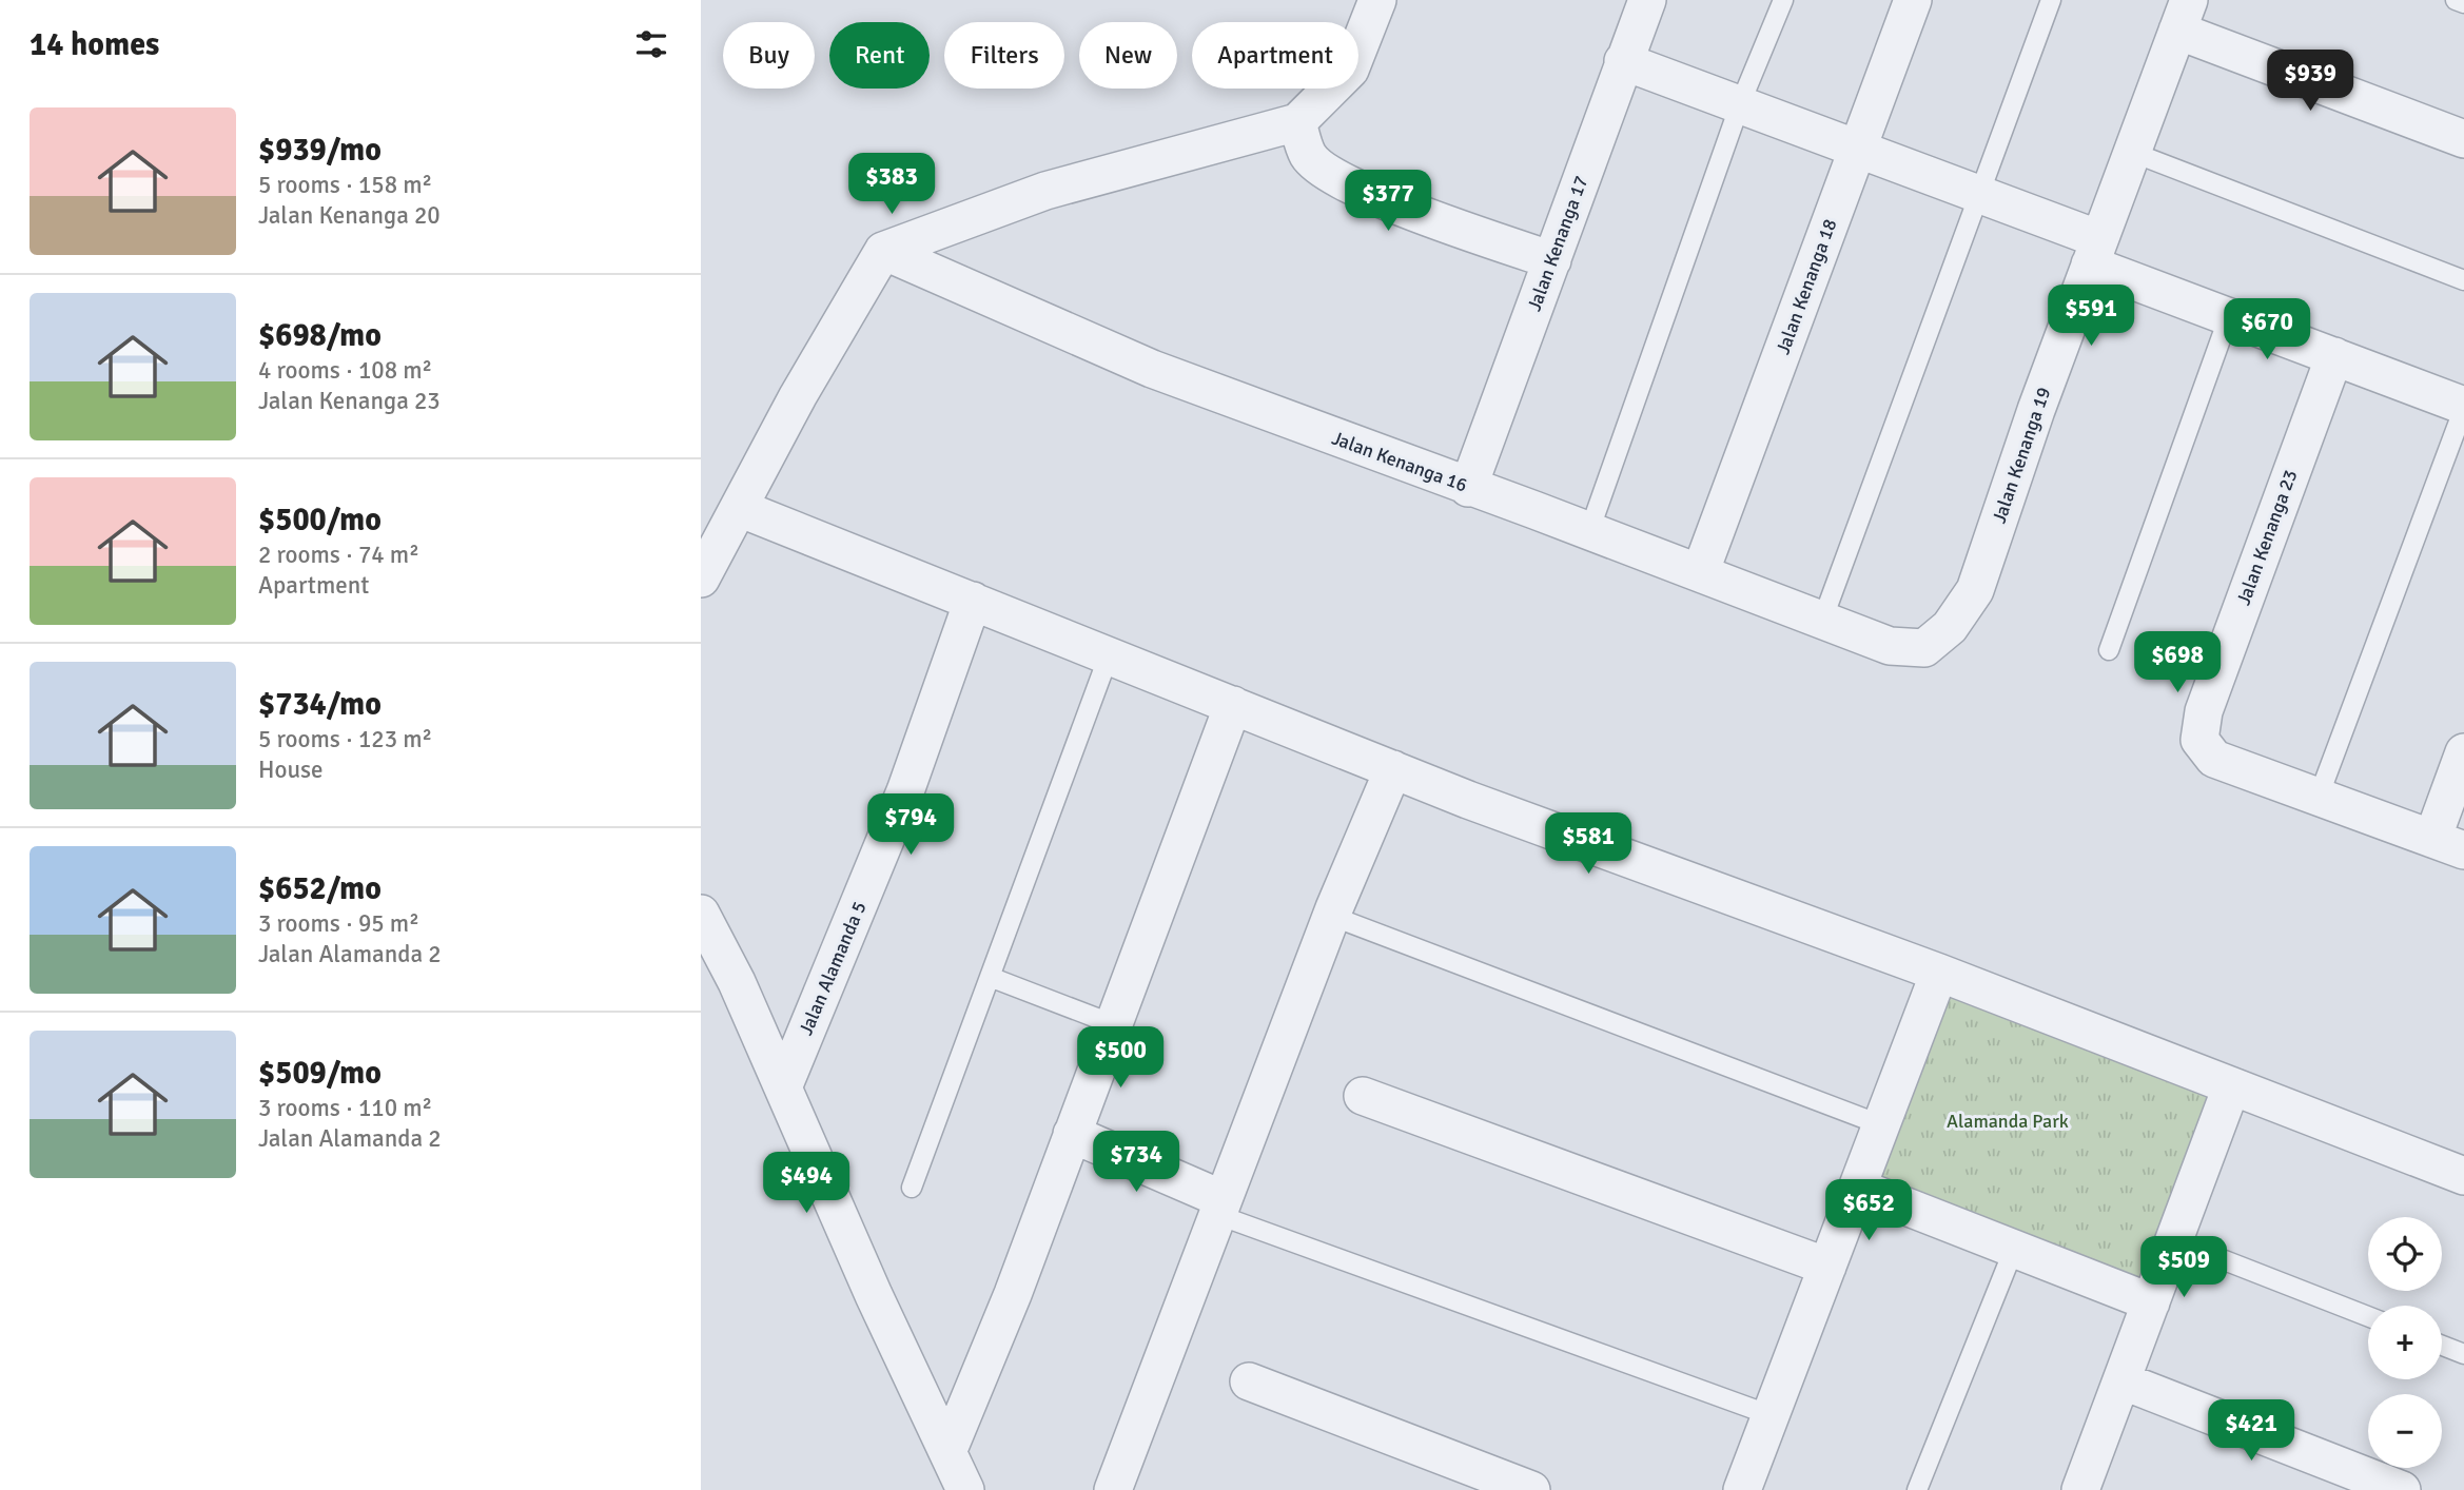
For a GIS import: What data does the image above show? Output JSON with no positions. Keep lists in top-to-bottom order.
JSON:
{
  "streets": {
    "street": [
      "Jalan Kenanga 17",
      "Jalan Kenanga 18",
      "Jalan Kenanga 19",
      "Jalan Kenanga 16",
      "Jalan Kenanga 23",
      "Jalan Alamanda 5"
    ]
  },
  "crossings": [
    ["Jalan Kenanga 17", "Jalan Kenanga 16"],
    ["Jalan Kenanga 18", "Jalan Kenanga 16"],
    ["Jalan Kenanga 19", "Jalan Kenanga 16"]
  ],
  "parks": ["Alamanda Park"],
  "page": {
    "heading": "14 homes",
    "chip": [
      "Buy",
      "Rent",
      "Filters",
      "New",
      "Apartment"
    ],
    "price": [
      "$939",
      "$383",
      "$377",
      "$591",
      "$670",
      "$698",
      "$794",
      "$581",
      "$500",
      "$734",
      "$494",
      "$652",
      "$509",
      "$421"
    ],
    "list": [
      {
        "name": "$939/mo",
        "note": "5 rooms · 158 m² · Jalan Kenanga 20"
      },
      {
        "name": "$698/mo",
        "note": "4 rooms · 108 m² · Jalan Kenanga 23"
      },
      {
        "name": "$500/mo",
        "note": "2 rooms · 74 m² · Apartment"
      },
      {
        "name": "$734/mo",
        "note": "5 rooms · 123 m² · House"
      },
      {
        "name": "$652/mo",
        "note": "3 rooms · 95 m² · Jalan Alamanda 2"
      },
      {
        "name": "$509/mo",
        "note": "3 rooms · 110 m² · Jalan Alamanda 2"
      }
    ],
    "map_buttons": ["+", "−"]
  }
}
